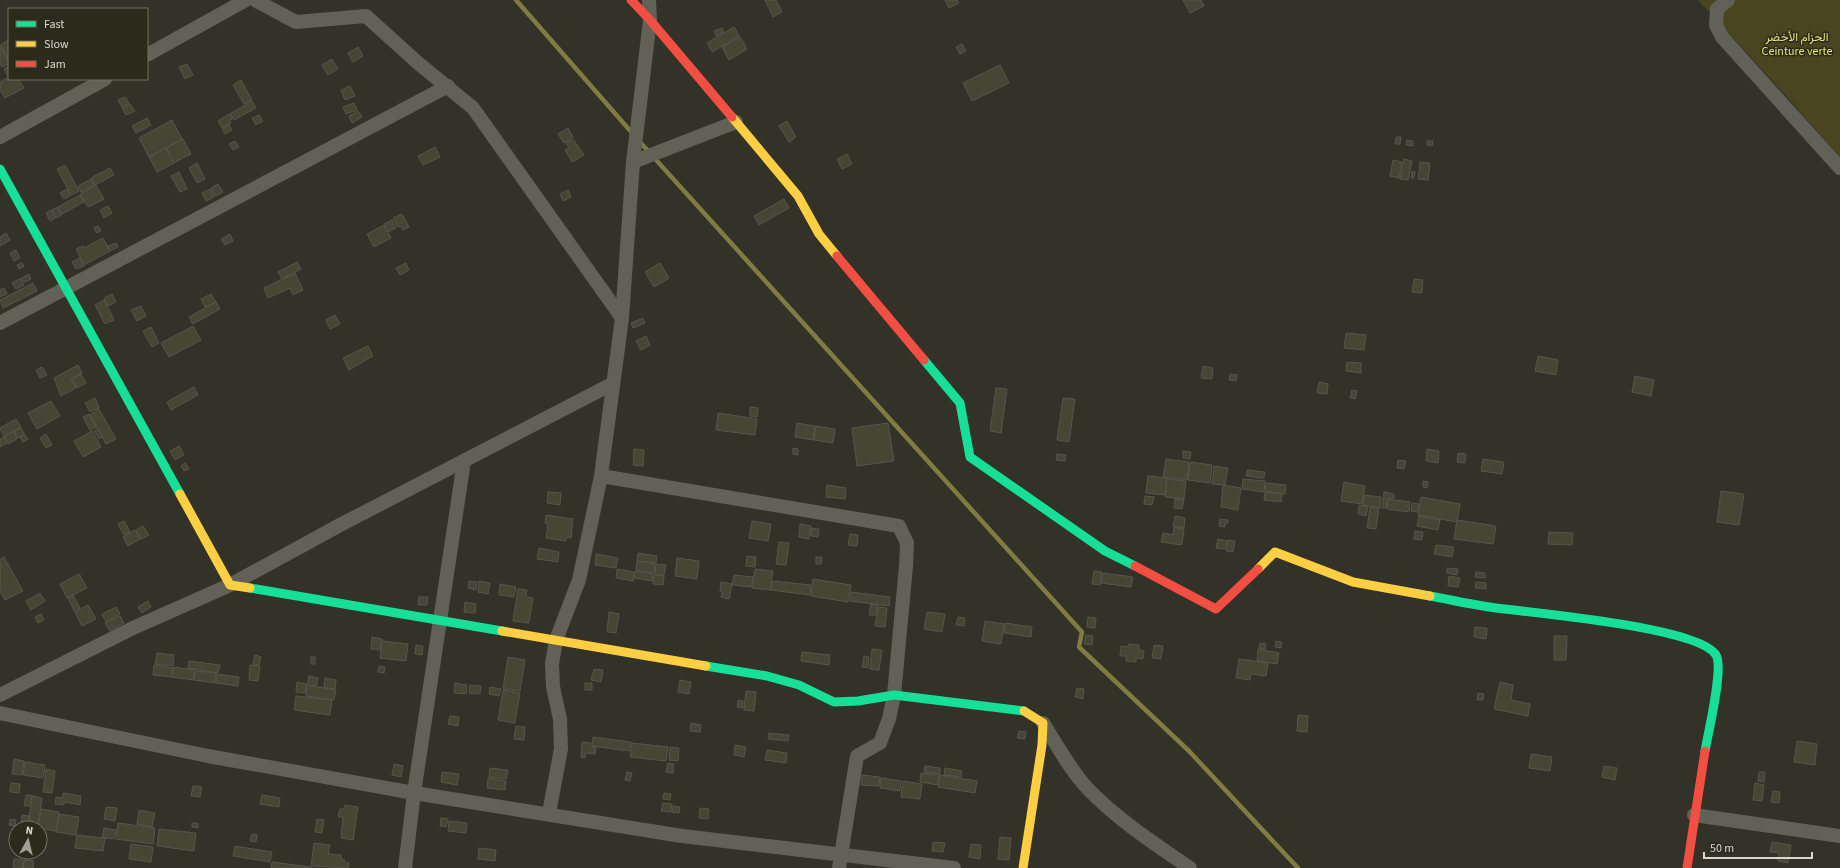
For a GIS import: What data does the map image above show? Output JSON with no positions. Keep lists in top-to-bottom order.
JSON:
{
  "parks": ["الحزام الأخضر Ceinture verte"],
  "legend": ["Fast", "Slow", "Jam"],
  "scale_bar": "50 m",
  "north": "top"
}
